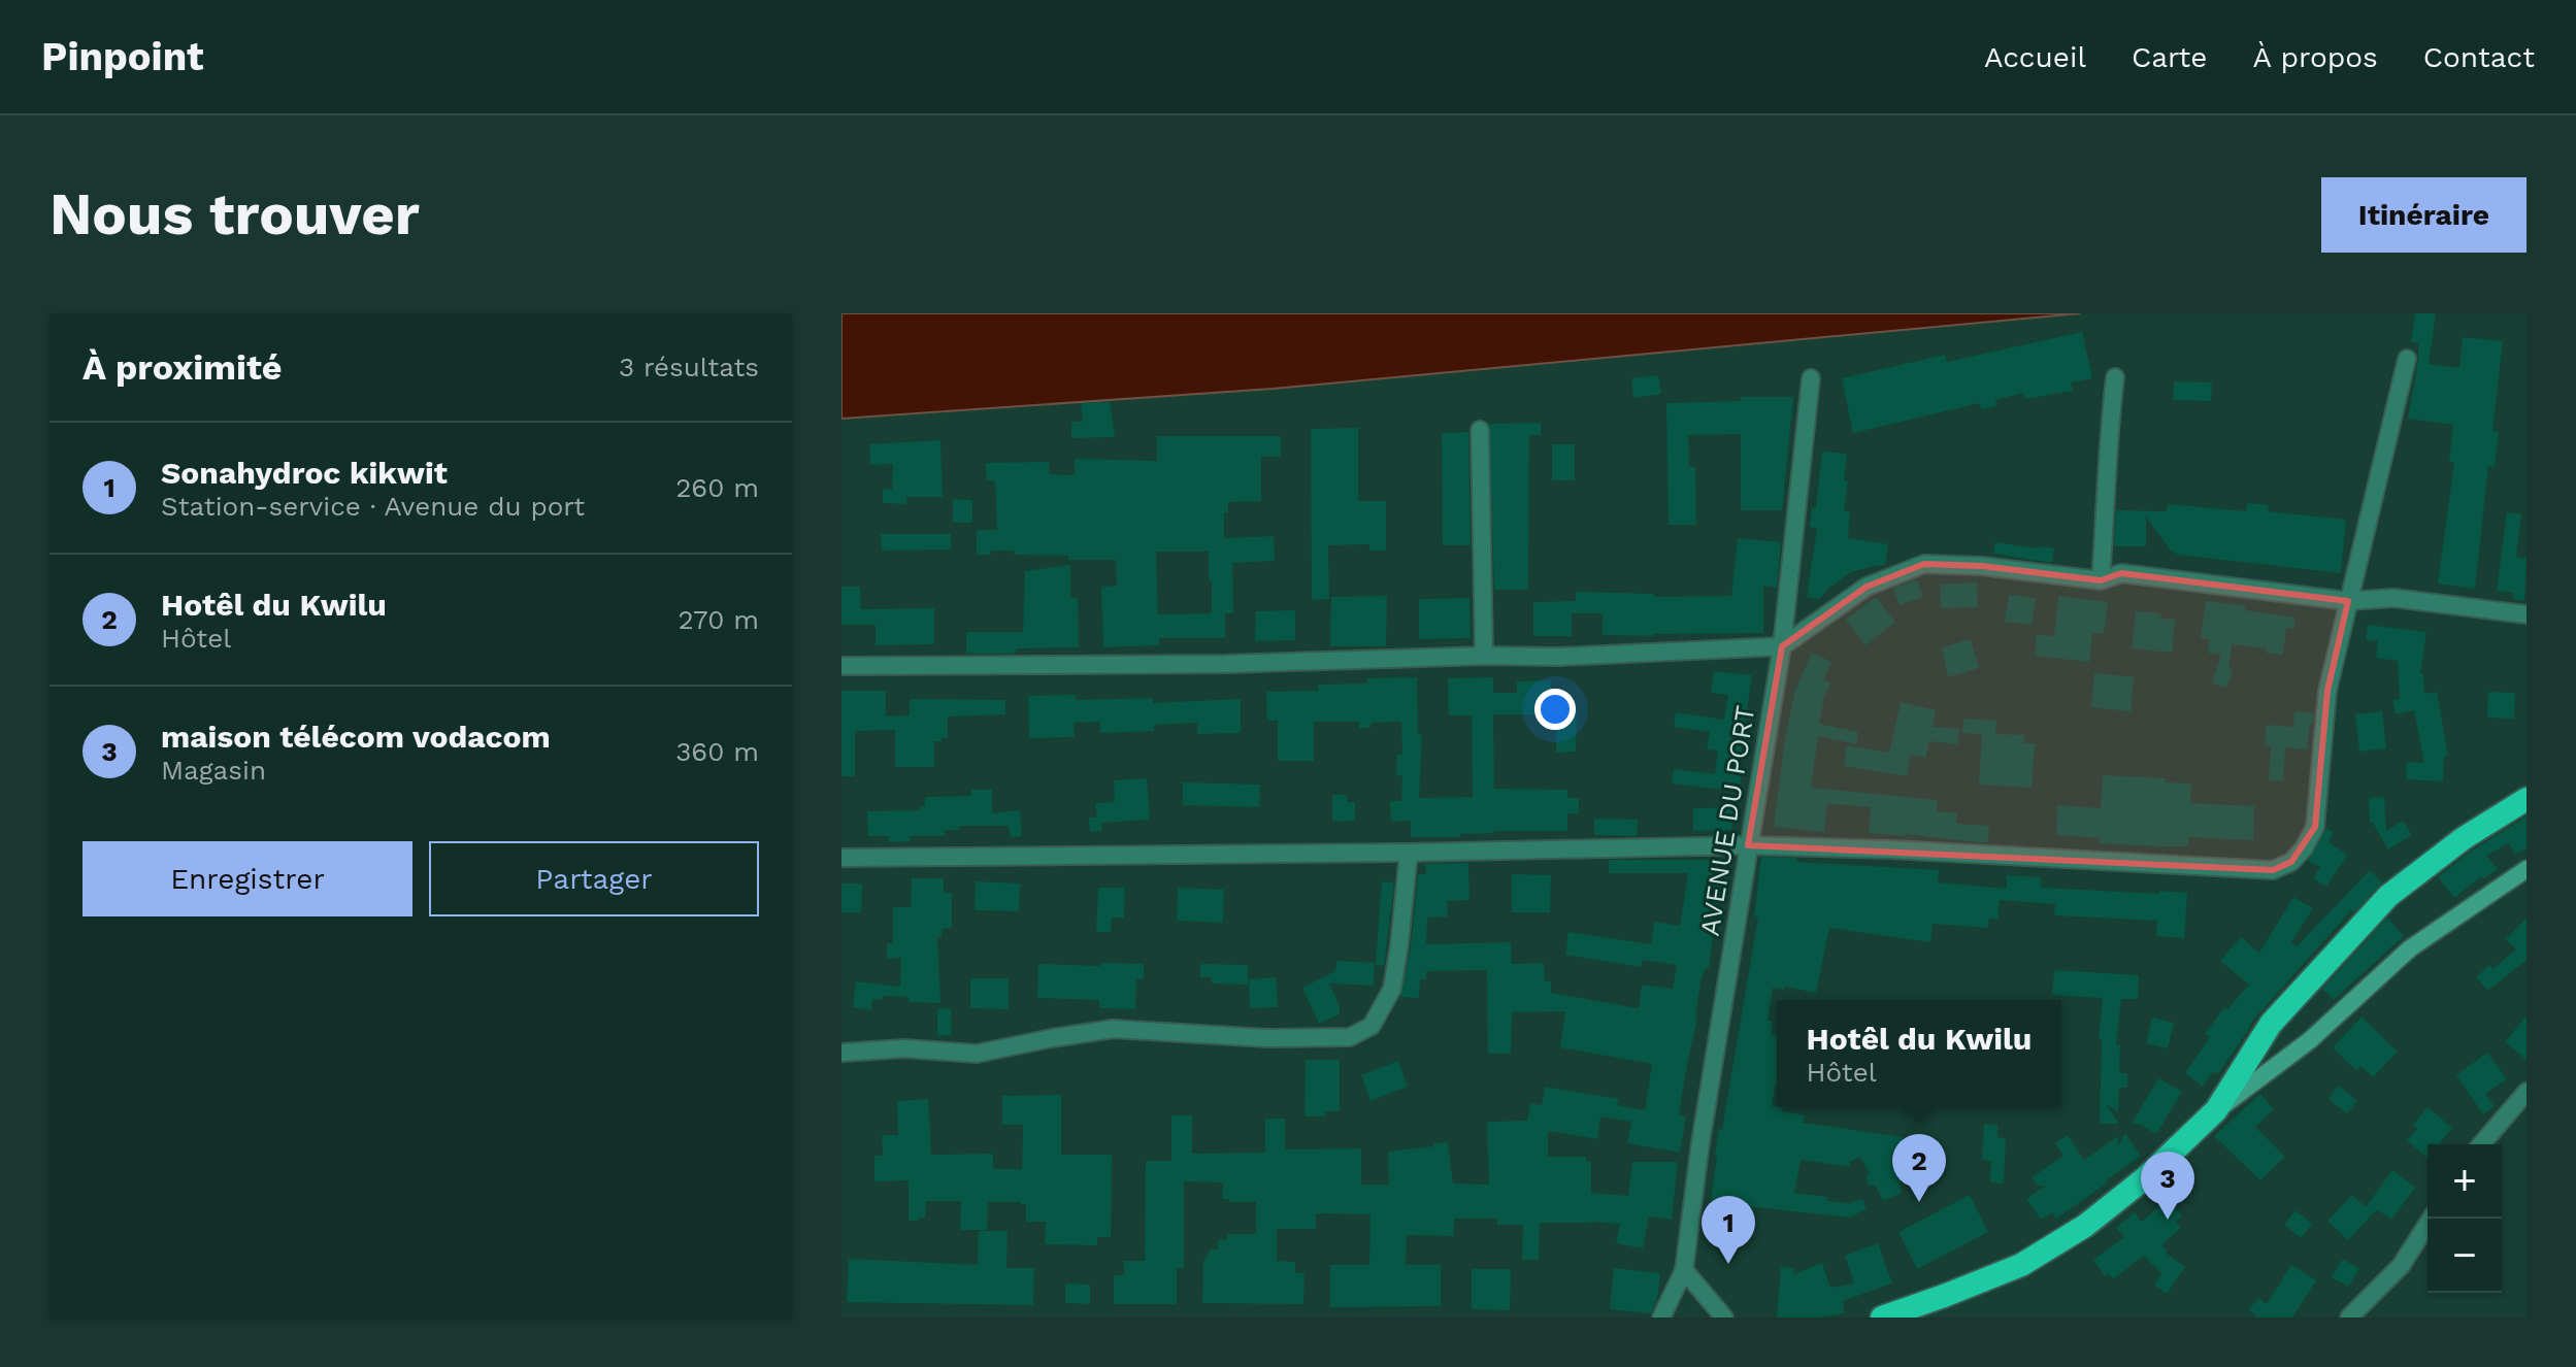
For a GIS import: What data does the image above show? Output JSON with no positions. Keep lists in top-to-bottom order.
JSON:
{
  "streets": {
    "street": ["AVENUE DU PORT"]
  },
  "page": {
    "header": "Pinpoint",
    "nav": [
      "Accueil",
      "Carte",
      "À propos",
      "Contact"
    ],
    "buttons": [
      "Itinéraire",
      ["Enregistrer", "Partager"]
    ],
    "title": "Nous trouver",
    "heading": ["À proximité", "3 résultats"],
    "list": [
      {
        "mark": "1",
        "name": "Sonahydroc kikwit",
        "note": "Station-service · Avenue du port",
        "value": "260 m"
      },
      {
        "mark": "2",
        "name": "Hotêl du Kwilu",
        "note": "Hôtel",
        "value": "270 m"
      },
      {
        "mark": "3",
        "name": "maison télécom vodacom",
        "note": "Magasin",
        "value": "360 m"
      }
    ],
    "popup": ["Hotêl du Kwilu", "Hôtel"],
    "pins": ["2", "3", "1"],
    "map_buttons": ["+", "−"]
  }
}
